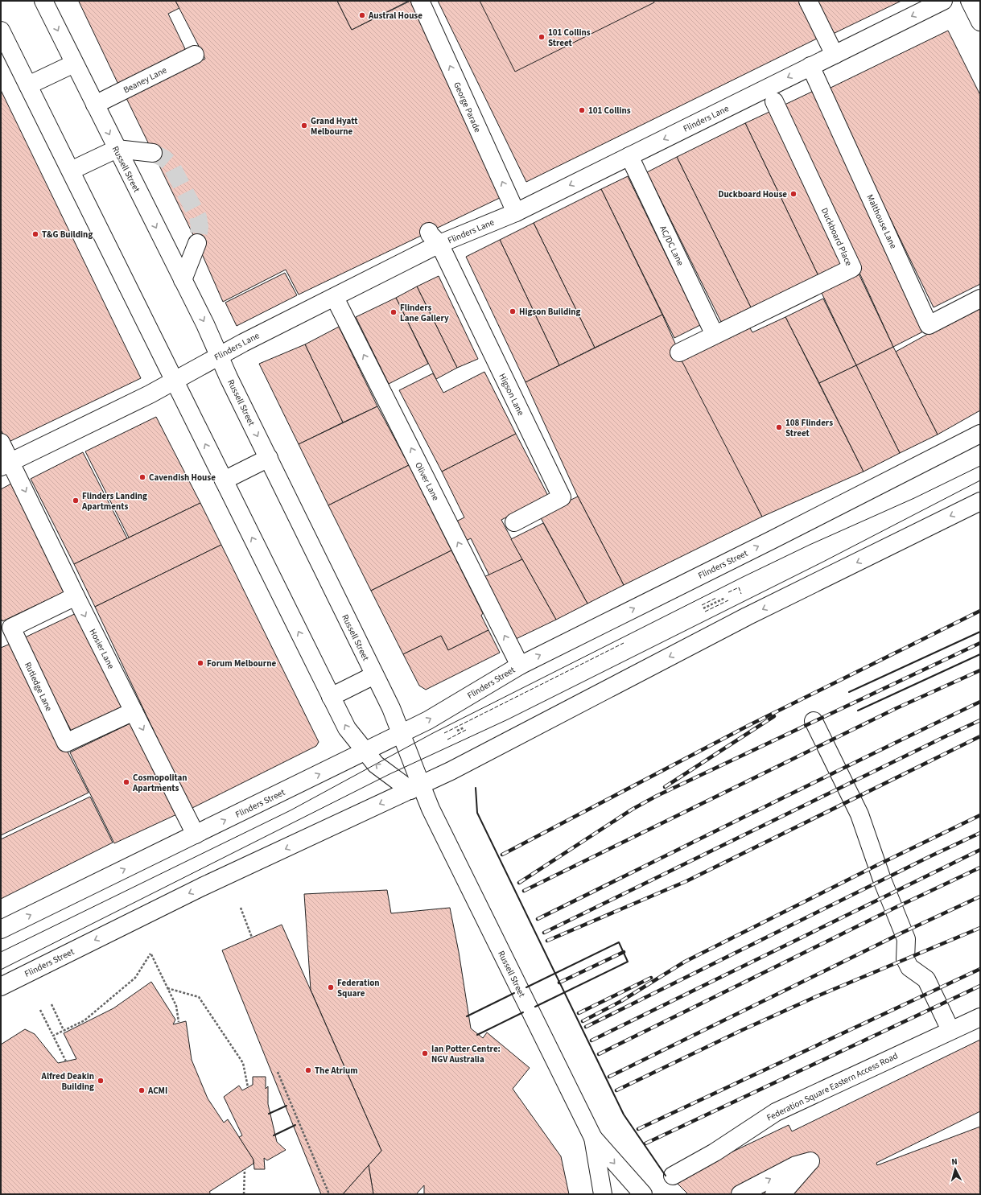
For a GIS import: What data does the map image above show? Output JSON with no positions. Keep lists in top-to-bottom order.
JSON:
{
  "streets": {
    "main road": [
      "Beaney Lane",
      "George Parade",
      "Flinders Lane",
      "Russell Street",
      "Malthouse Lane",
      "Duckboard Place",
      "AC/DC Lane",
      "Higson Lane",
      "Oliver Lane",
      "Flinders Street",
      "Hosier Lane",
      "Rutledge Lane",
      "Federation Square Eastern Access Road"
    ]
  },
  "crossings": [
    ["Beaney Lane", "Russell Street"],
    ["George Parade", "Flinders Lane"],
    ["Flinders Lane", "Russell Street"],
    ["Flinders Lane", "Malthouse Lane"],
    ["Flinders Lane", "AC/DC Lane"],
    ["Flinders Lane", "Higson Lane"],
    ["Flinders Lane", "Oliver Lane"],
    ["Flinders Lane", "Hosier Lane"],
    ["Russell Street", "Flinders Street"],
    ["Duckboard Place", "AC/DC Lane"],
    ["Oliver Lane", "Flinders Street"],
    ["Flinders Street", "Hosier Lane"],
    ["Hosier Lane", "Rutledge Lane"]
  ],
  "one_way": [
    "George Parade",
    "Flinders Lane",
    "Oliver Lane",
    "Hosier Lane"
  ],
  "places": [
    "Austral House",
    "101 Collins Street",
    "101 Collins",
    "Grand Hyatt Melbourne",
    "Duckboard House",
    "T&G Building",
    "Higson Building",
    "Flinders Lane Gallery",
    "108 Flinders Street",
    "Cavendish House",
    "Flinders Landing Apartments",
    "Forum Melbourne",
    "Cosmopolitan Apartments",
    "Federation Square",
    "Ian Potter Centre: NGV Australia",
    "The Atrium",
    "Alfred Deakin Building",
    "ACMI"
  ],
  "north": "top"
}
